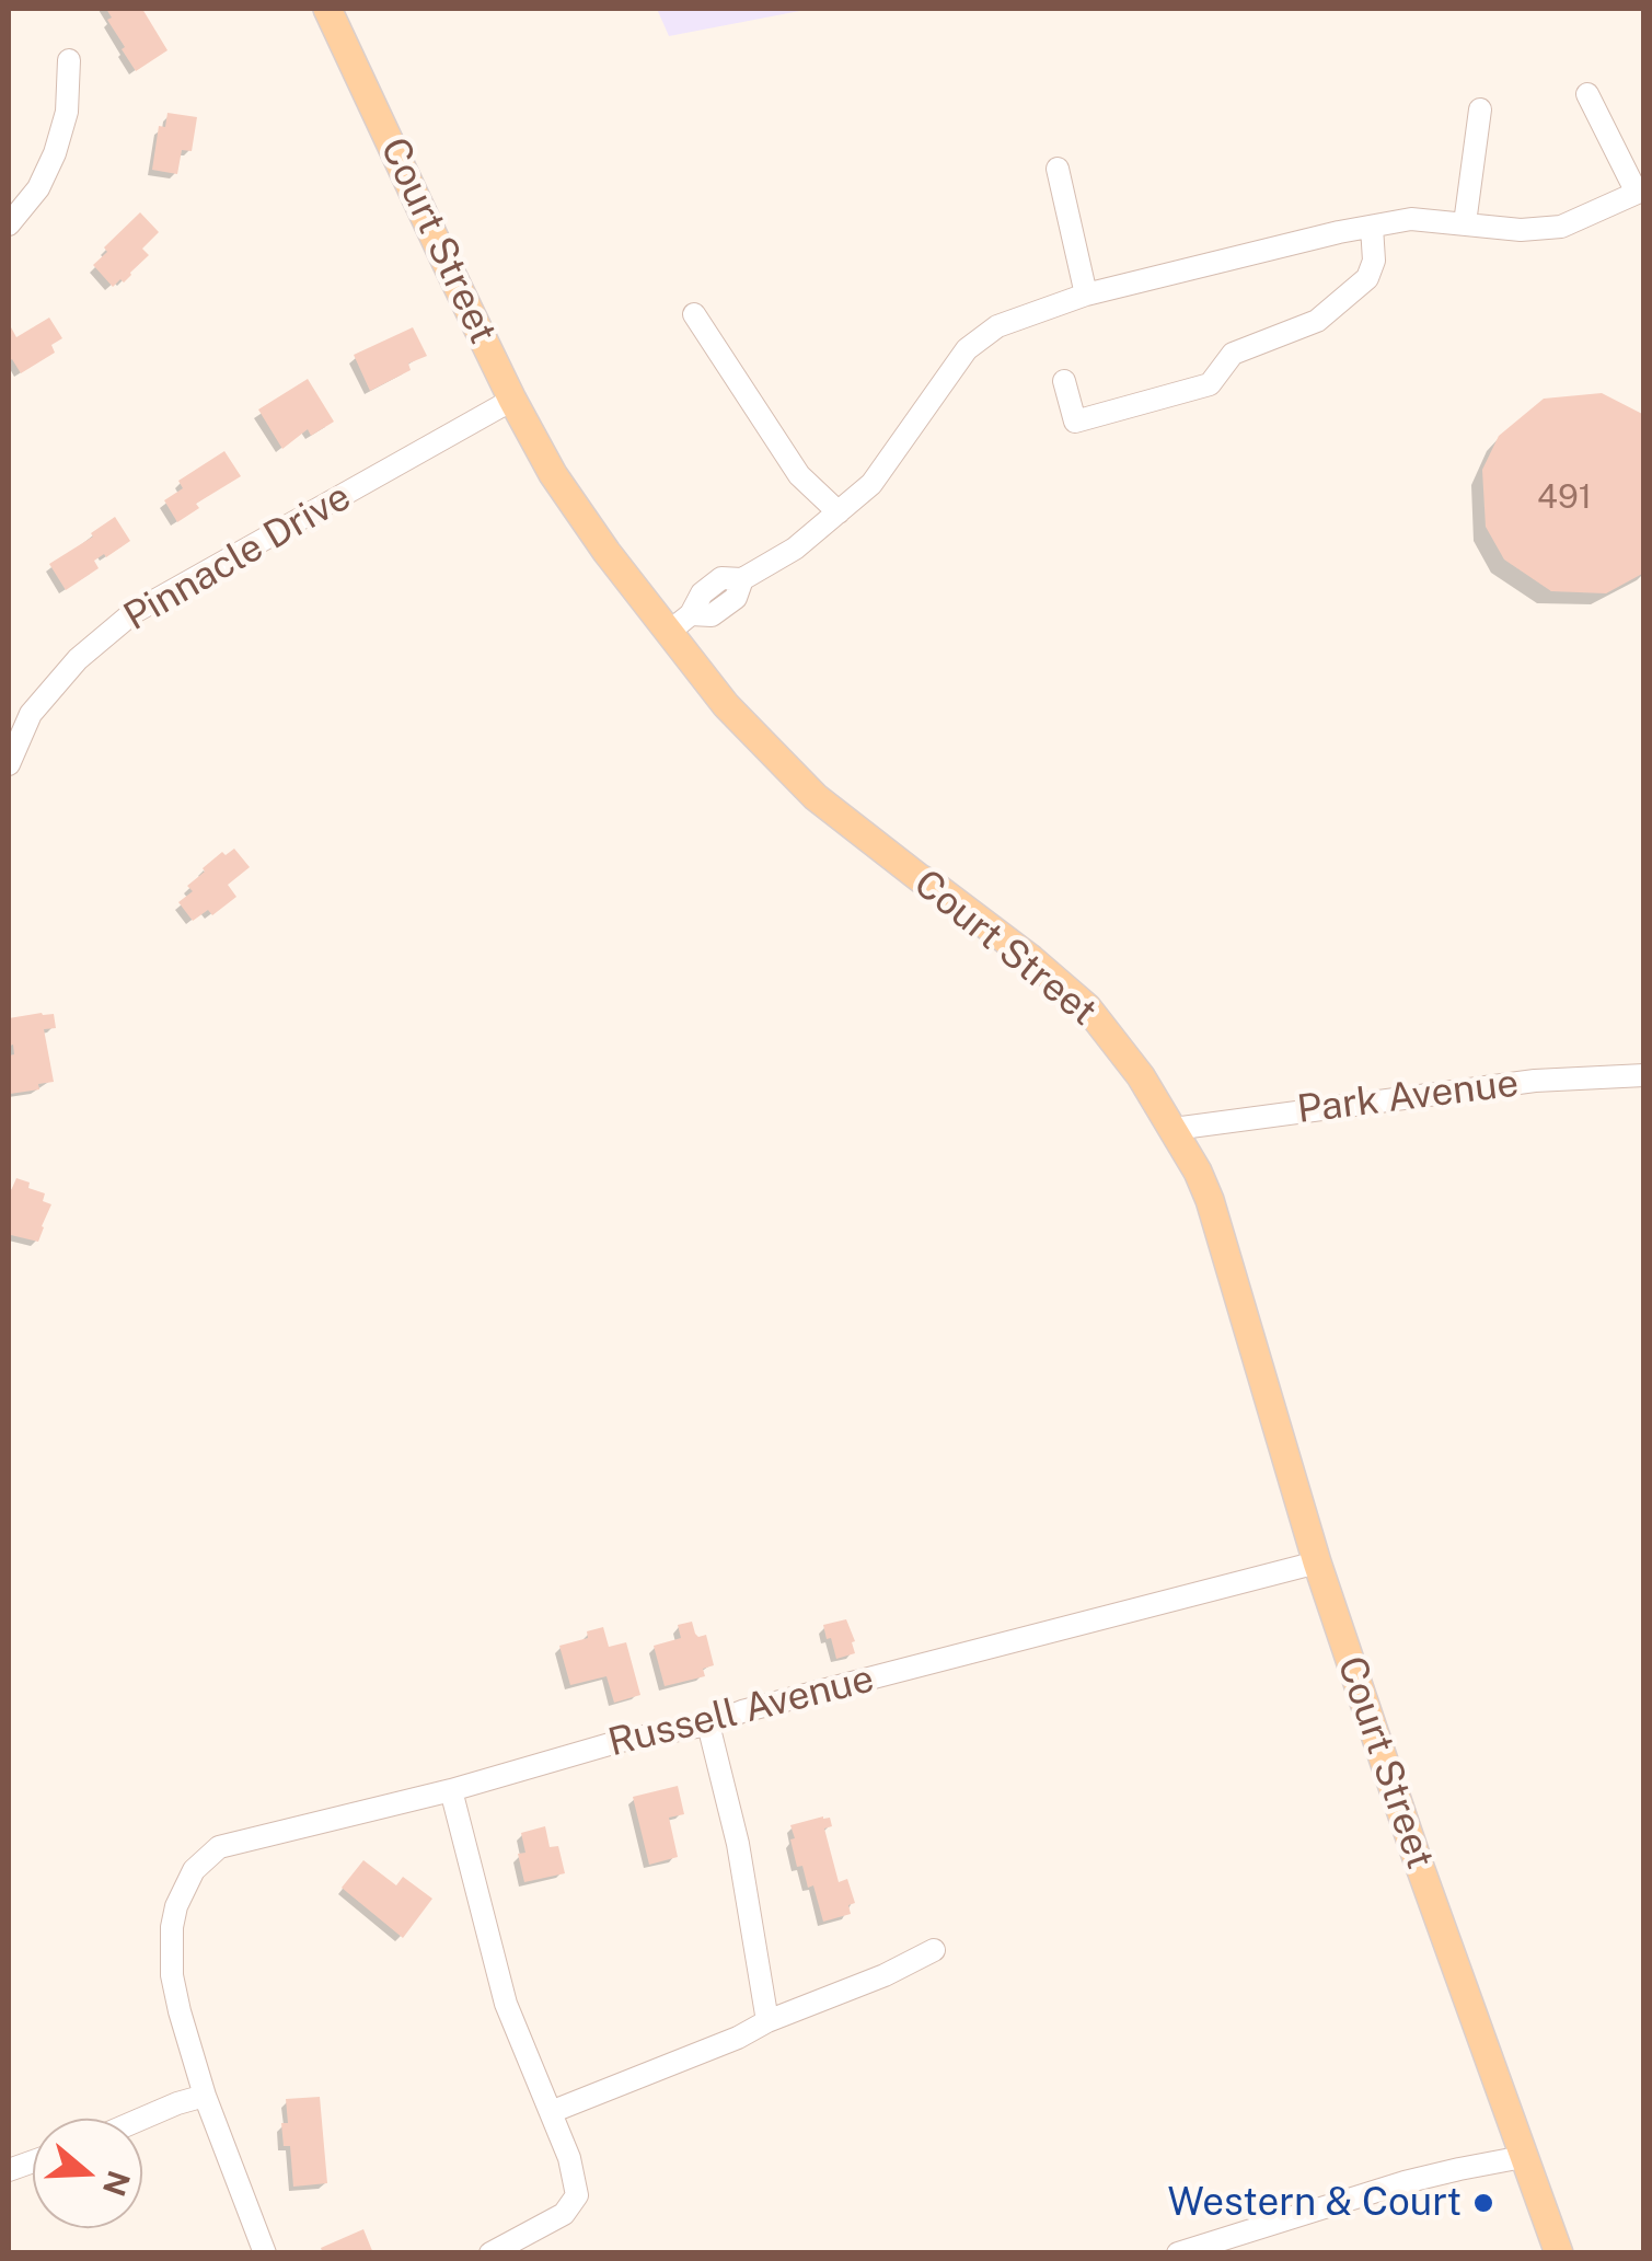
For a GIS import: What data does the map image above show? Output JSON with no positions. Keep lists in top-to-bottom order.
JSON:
{
  "streets": {
    "main road": ["Court Street"],
    "street": ["Pinnacle Drive", "Park Avenue", "Russell Avenue"]
  },
  "crossings": [
    ["Court Street", "Pinnacle Drive"],
    ["Court Street", "Park Avenue"],
    ["Court Street", "Russell Avenue"]
  ],
  "places": ["Western & Court"],
  "house_numbers": ["491"],
  "north": "right"
}
